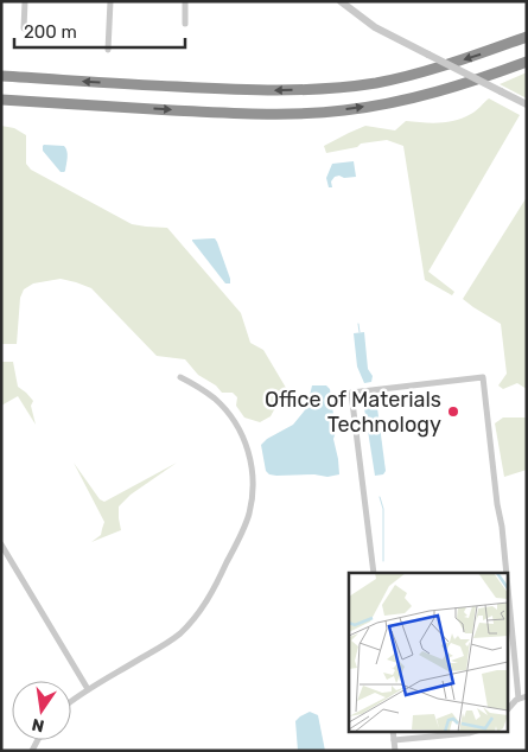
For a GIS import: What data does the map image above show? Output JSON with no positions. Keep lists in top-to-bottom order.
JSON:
{
  "places": ["Office of Materials Technology"],
  "scale_bar": "200 m",
  "north": "bottom"
}
